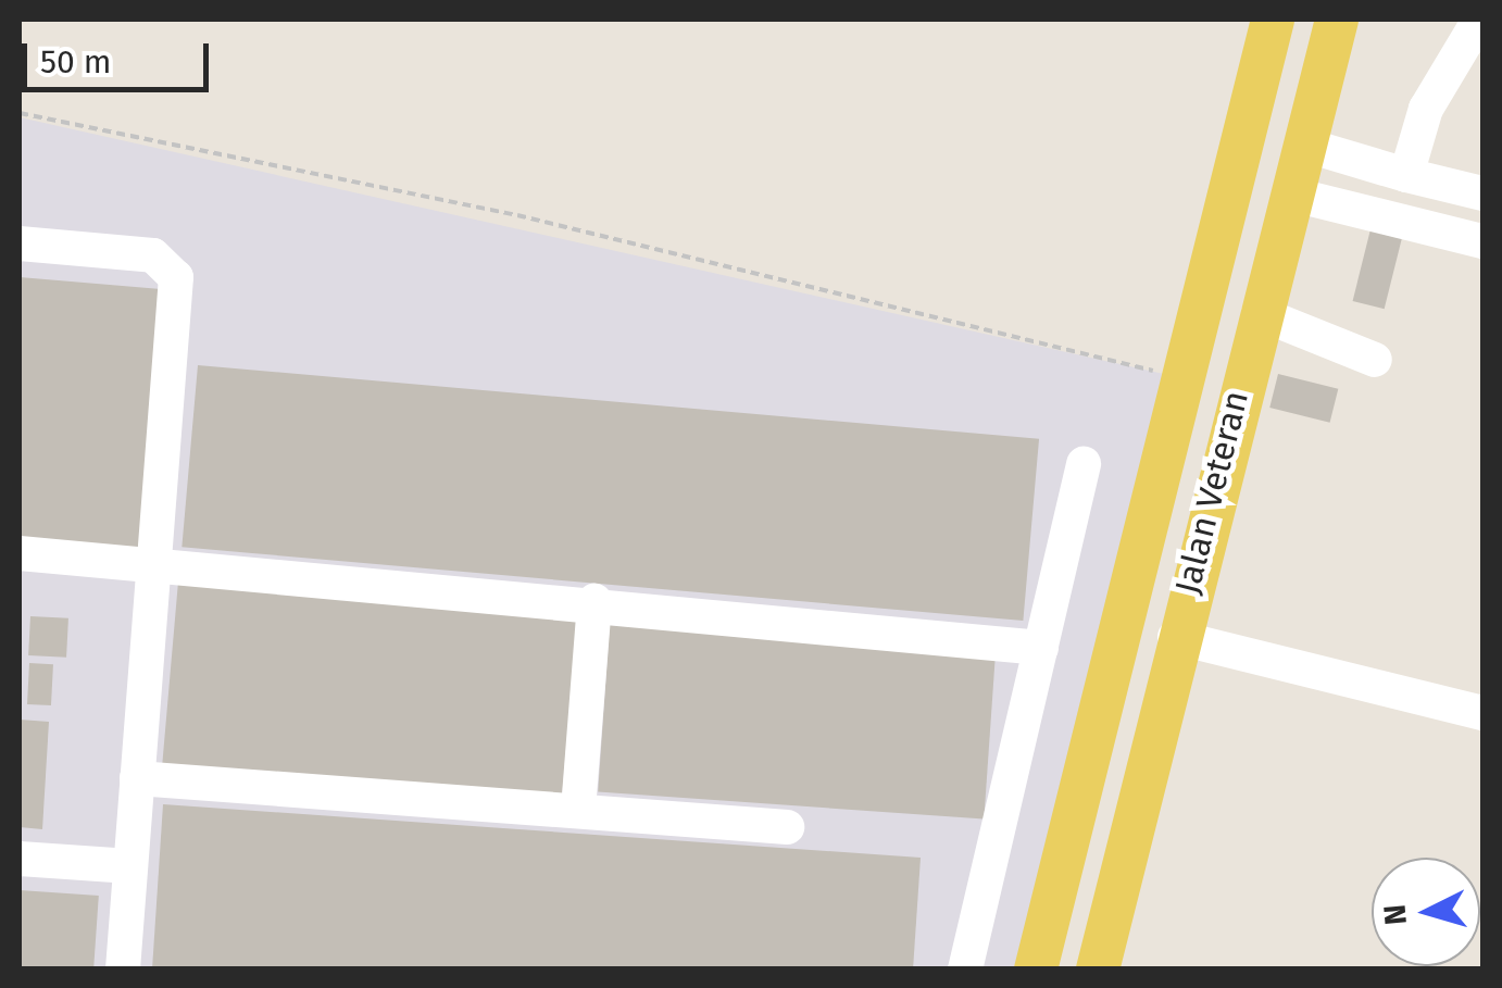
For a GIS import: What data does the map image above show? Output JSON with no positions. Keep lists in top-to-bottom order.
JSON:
{
  "streets": {
    "main road": ["Jalan Veteran"]
  },
  "scale_bar": "50 m",
  "north": "left"
}
